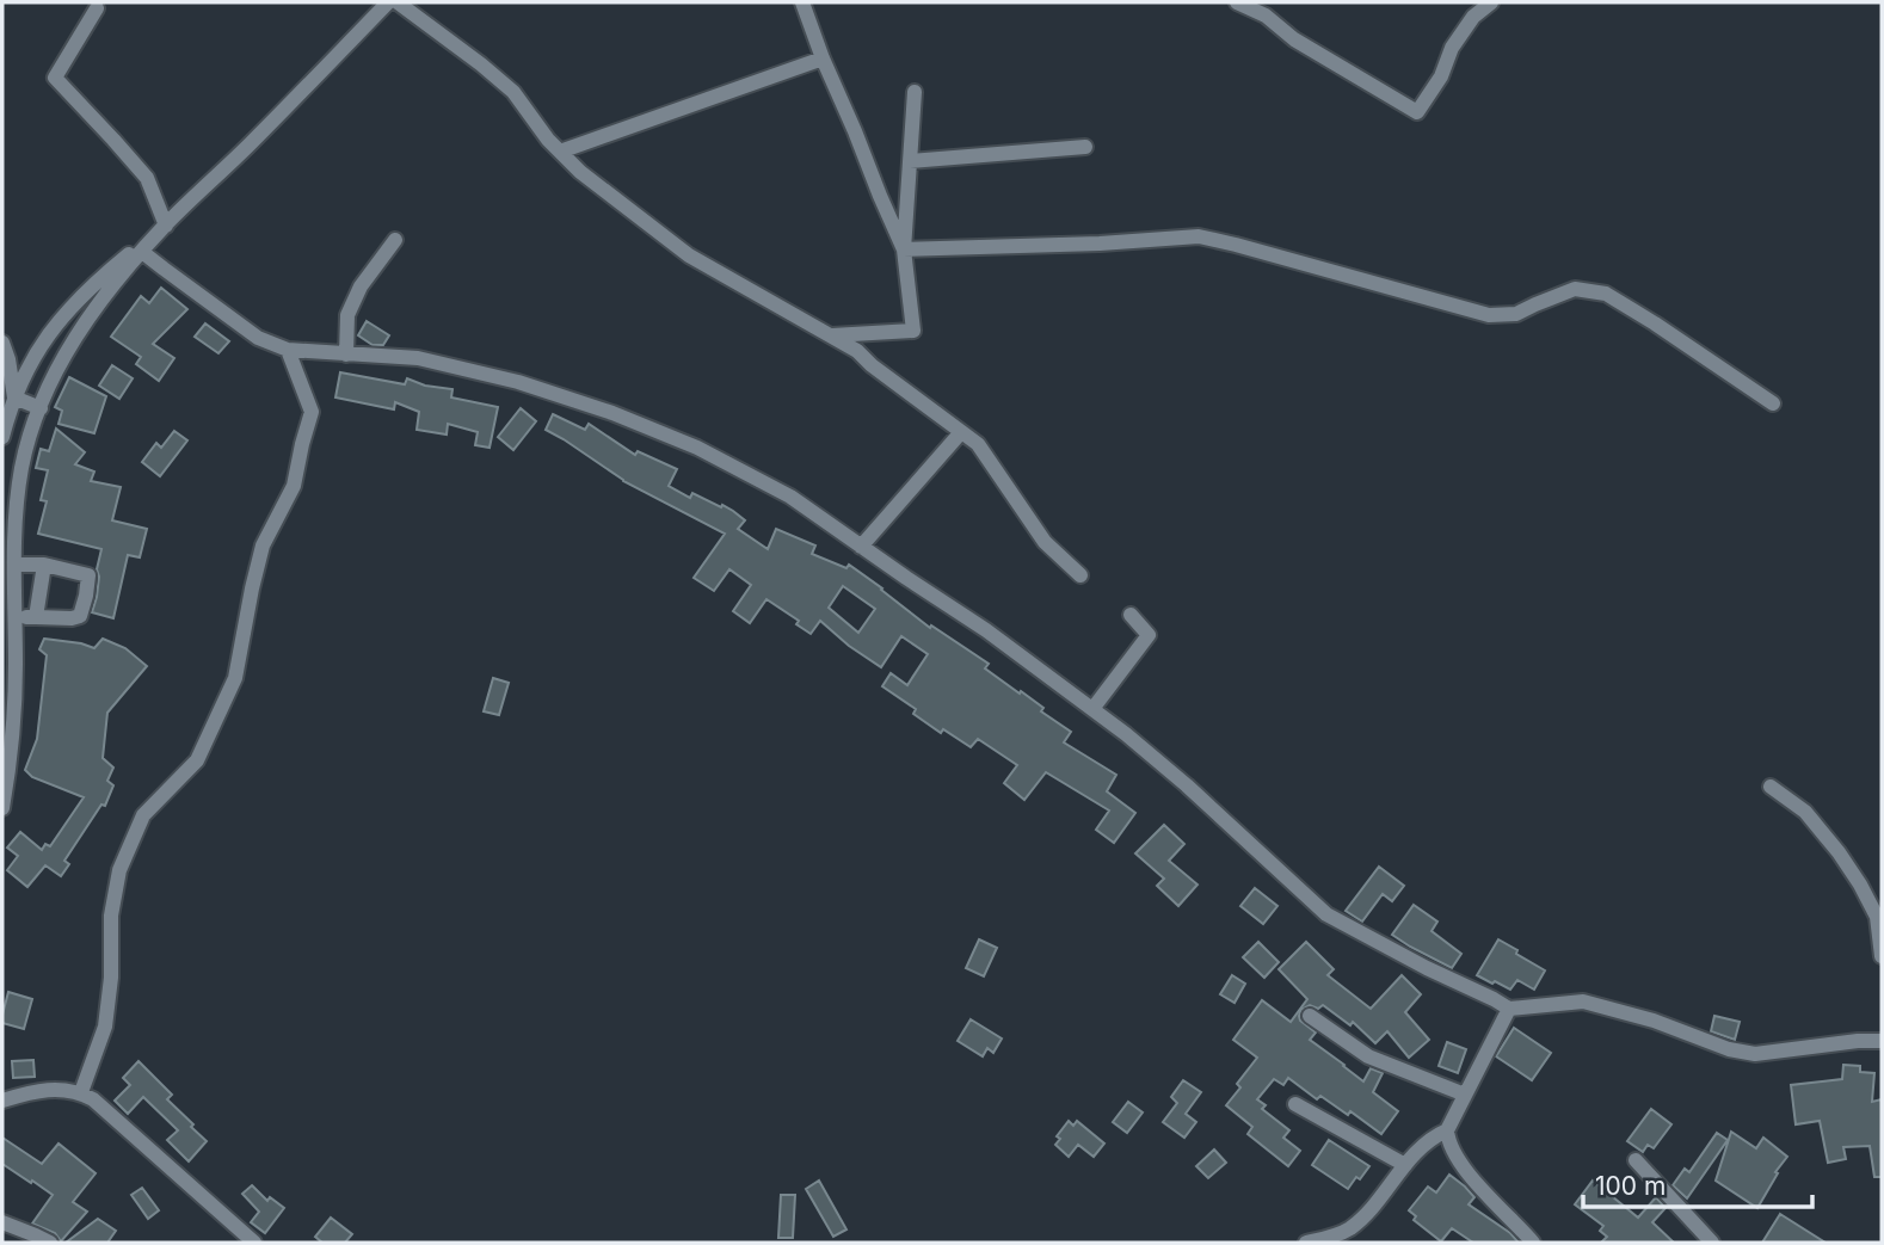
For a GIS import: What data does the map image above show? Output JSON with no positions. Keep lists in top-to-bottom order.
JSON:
{
  "scale_bar": "100 m"
}
